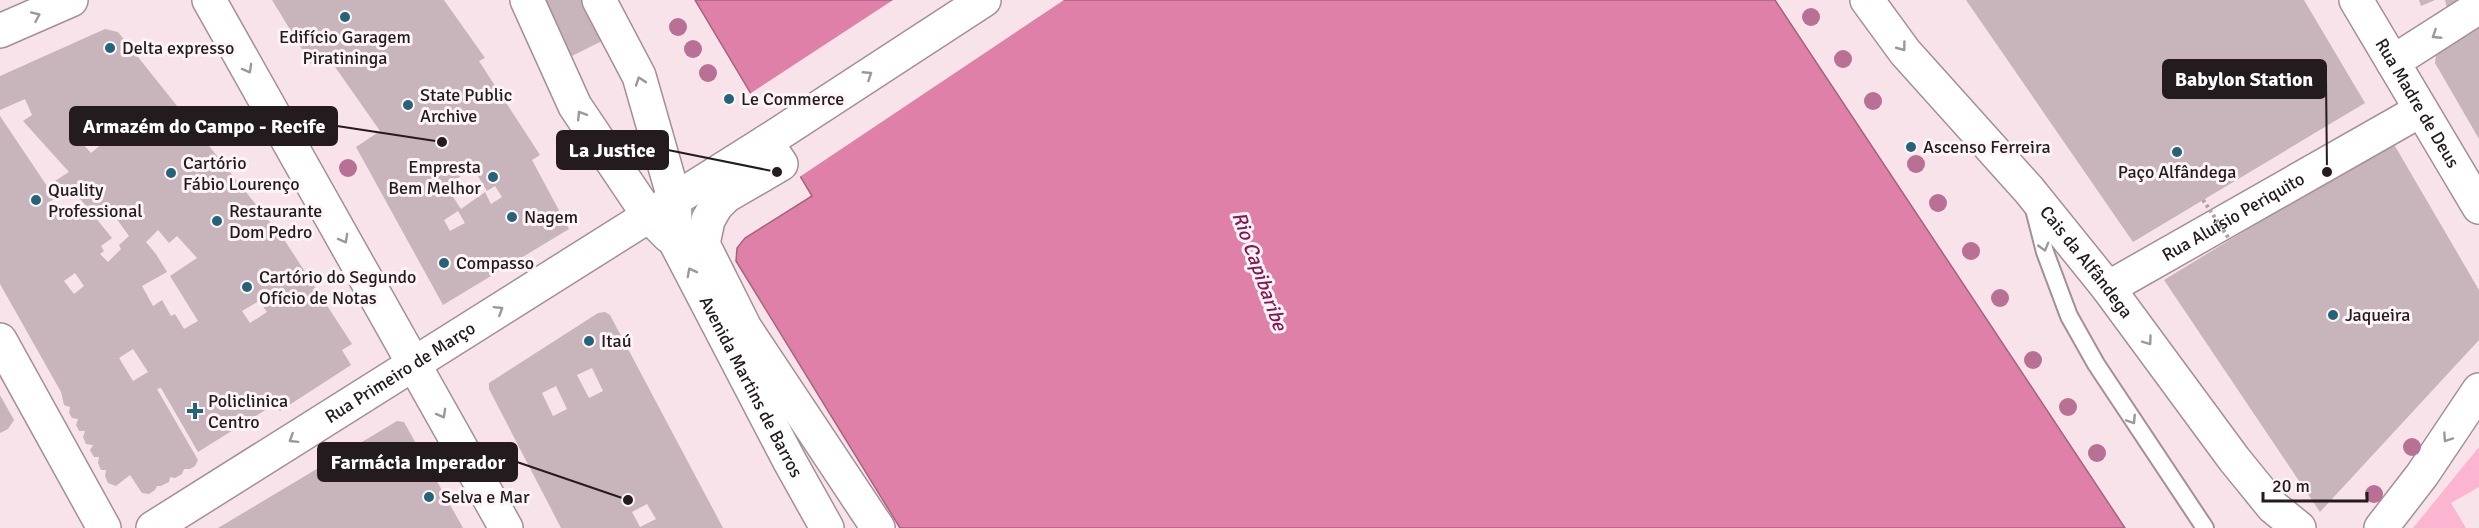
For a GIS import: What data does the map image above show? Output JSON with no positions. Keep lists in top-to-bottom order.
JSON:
{
  "streets": {
    "main road": [
      "Rua Madre de Deus",
      "Rua Aluísio Periquito",
      "Cais da Alfândega",
      "Rua Primeiro de Março",
      "Avenida Martins de Barros"
    ]
  },
  "crossings": [
    ["Rua Madre de Deus", "Rua Aluísio Periquito"],
    ["Rua Aluísio Periquito", "Cais da Alfândega"],
    ["Rua Primeiro de Março", "Avenida Martins de Barros"]
  ],
  "one_way": ["Cais da Alfândega"],
  "water": ["Rio Capibaribe"],
  "places": {
    "other": [
      "Edifício Garagem Piratininga",
      "Delta expresso",
      "Le Commerce",
      "State Public Archive",
      "Armazém do Campo - Recife",
      "Ascenso Ferreira",
      "Paço Alfândega",
      "La Justice",
      "Babylon Station",
      "Cartório Fábio Lourenço",
      "Empresta Bem Melhor",
      "Quality Professional",
      "Nagem",
      "Restaurante Dom Pedro",
      "Compasso",
      "Cartório do Segundo Ofício de Notas",
      "Jaqueira",
      "Itaú",
      "Selva e Mar",
      "Farmácia Imperador"
    ],
    "health": ["Policlinica Centro"]
  },
  "scale_bar": "20 m"
}
